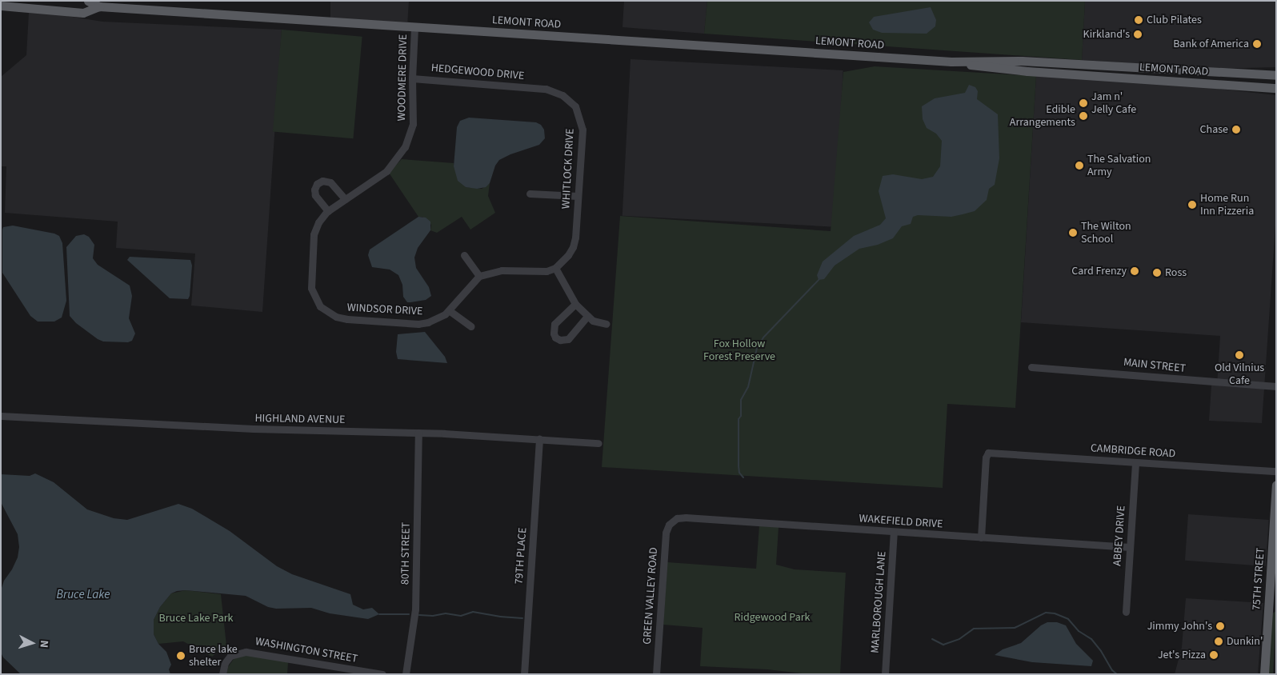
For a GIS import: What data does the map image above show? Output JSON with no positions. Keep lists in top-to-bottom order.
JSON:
{
  "streets": {
    "main road": ["LEMONT ROAD", "75TH STREET"],
    "street": [
      "HEDGEWOOD DRIVE",
      "WOODMERE DRIVE",
      "WHITLOCK DRIVE",
      "WINDSOR DRIVE",
      "MAIN STREET",
      "HIGHLAND AVENUE",
      "CAMBRIDGE ROAD",
      "WAKEFIELD DRIVE",
      "ABBEY DRIVE",
      "80TH STREET",
      "79TH PLACE",
      "GREEN VALLEY ROAD",
      "MARLBOROUGH LANE",
      "WASHINGTON STREET"
    ]
  },
  "crossings": [
    ["LEMONT ROAD", "WOODMERE DRIVE"],
    ["HEDGEWOOD DRIVE", "WOODMERE DRIVE"],
    ["HEDGEWOOD DRIVE", "WHITLOCK DRIVE"],
    ["WOODMERE DRIVE", "WINDSOR DRIVE"],
    ["HIGHLAND AVENUE", "80TH STREET"],
    ["HIGHLAND AVENUE", "79TH PLACE"],
    ["CAMBRIDGE ROAD", "WAKEFIELD DRIVE"],
    ["CAMBRIDGE ROAD", "ABBEY DRIVE"],
    ["WAKEFIELD DRIVE", "ABBEY DRIVE"],
    ["WAKEFIELD DRIVE", "GREEN VALLEY ROAD"],
    ["WAKEFIELD DRIVE", "MARLBOROUGH LANE"]
  ],
  "water": ["Bruce Lake"],
  "parks": ["Fox Hollow Forest Preserve", "Ridgewood Park", "Bruce Lake Park"],
  "places": [
    "Club Pilates",
    "Kirkland's",
    "Bank of America",
    "Jam n' Jelly Cafe",
    "Edible Arrangements",
    "Chase",
    "The Salvation Army",
    "Home Run Inn Pizzeria",
    "The Wilton School",
    "Card Frenzy",
    "Ross",
    "Old Vilnius Cafe",
    "Jimmy John's",
    "Dunkin'",
    "Jet's Pizza",
    "Bruce lake shelter"
  ],
  "north": "right"
}
